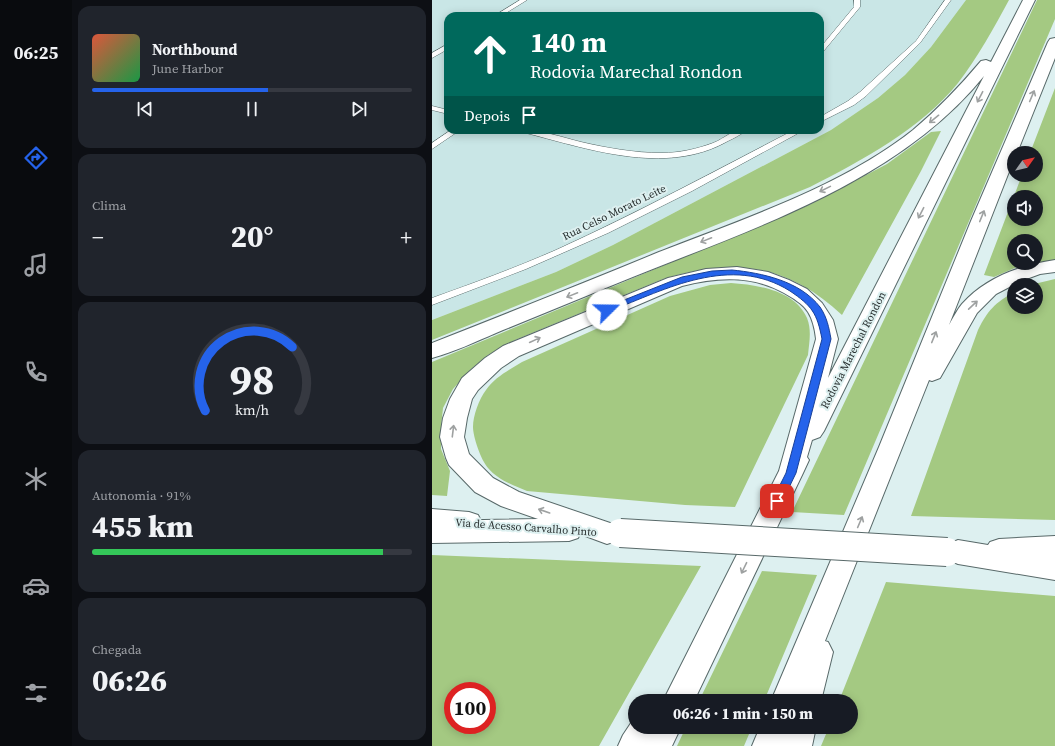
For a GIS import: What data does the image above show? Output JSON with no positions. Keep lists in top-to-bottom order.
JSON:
{
  "streets": {
    "main road": ["Rodovia Marechal Rondon", "Via de Acesso Carvalho Pinto"],
    "lane": ["Rua Celso Morato Leite"]
  },
  "north": "top right",
  "page": {
    "tabs": "06:25",
    "turn": ["140 m", "Rodovia Marechal Rondon"],
    "song": ["Northbound", "June Harbor"],
    "then": "Depois",
    "tile": [
      "Clima",
      ["Autonomia · 91%", "455 km"],
      ["Chegada", "06:26"]
    ],
    "heat": ["−", "20°", "+"],
    "limit": "100",
    "trip": "06:26 · 1 min · 150 m",
    "gauge": ["98", "km/h"]
  }
}
